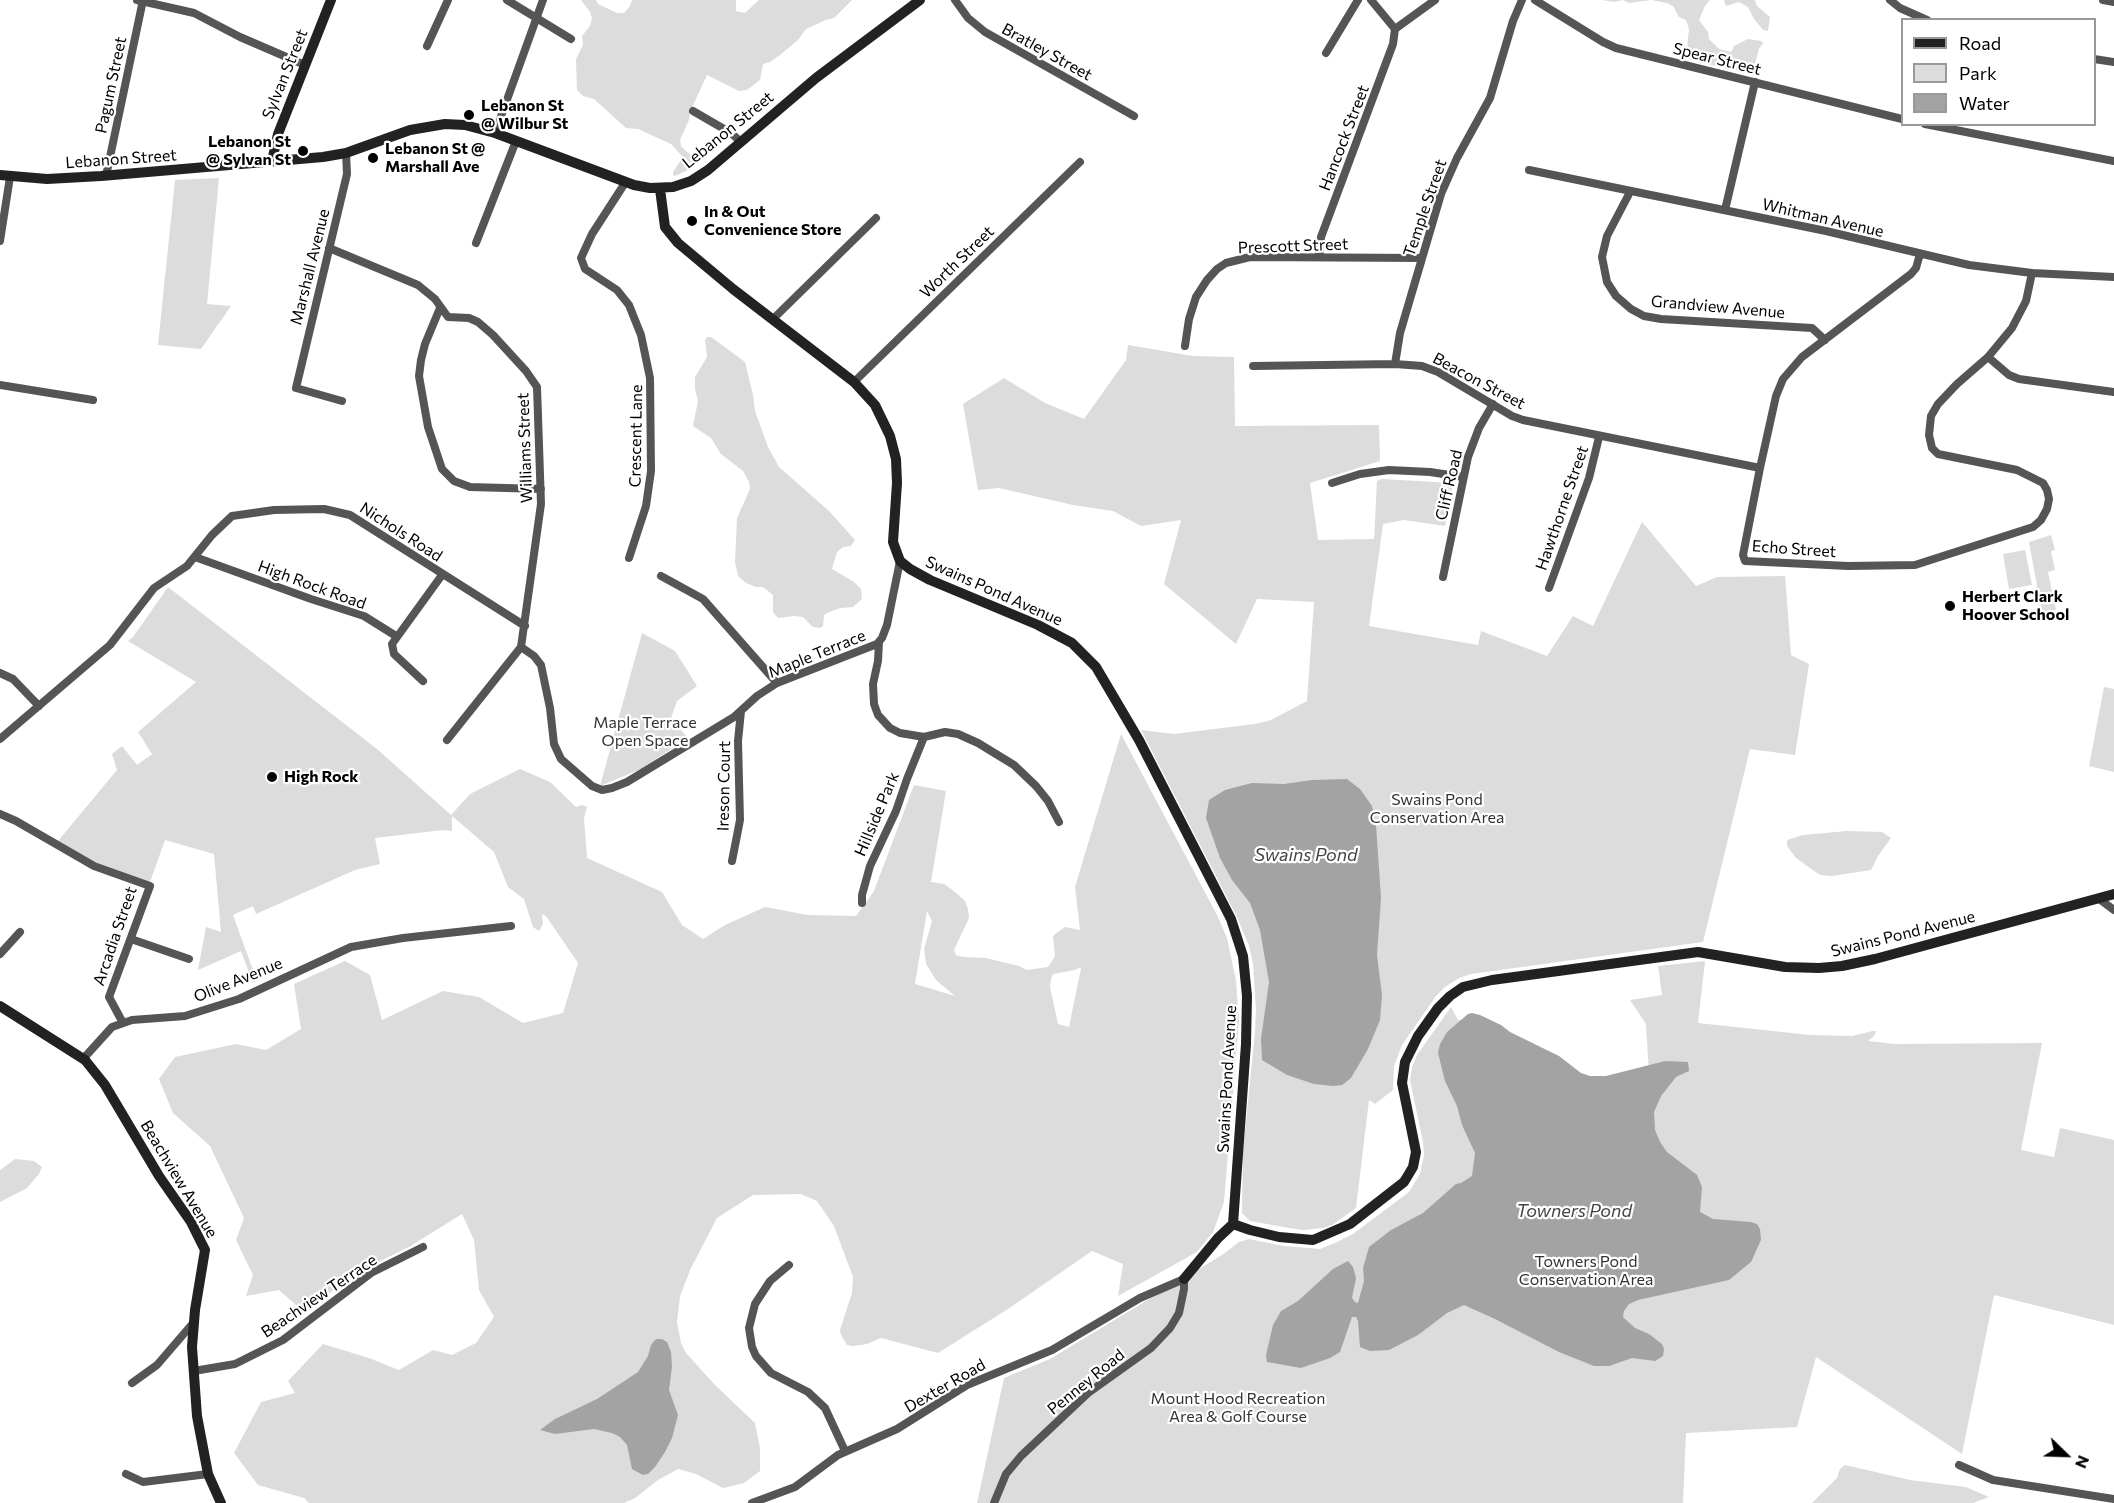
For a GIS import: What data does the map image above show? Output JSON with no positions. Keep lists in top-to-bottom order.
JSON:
{
  "streets": {
    "street": [
      "Bratley Street",
      "Spear Street",
      "Sylvan Street",
      "Pagum Street",
      "Lebanon Street",
      "Hancock Street",
      "Temple Street",
      "Whitman Avenue",
      "Prescott Street",
      "Worth Street",
      "Marshall Avenue",
      "Grandview Avenue",
      "Beacon Street",
      "Crescent Lane",
      "Williams Street",
      "Cliff Road",
      "Hawthorne Street",
      "Nichols Road",
      "Echo Street",
      "High Rock Road",
      "Swains Pond Avenue",
      "Maple Terrace",
      "Ireson Court",
      "Hillside Park",
      "Arcadia Street",
      "Olive Avenue",
      "Beachview Avenue",
      "Beachview Terrace",
      "Penney Road",
      "Dexter Road"
    ]
  },
  "crossings": [
    ["Sylvan Street", "Lebanon Street"],
    ["Pagum Street", "Lebanon Street"],
    ["Lebanon Street", "Marshall Avenue"],
    ["Lebanon Street", "Crescent Lane"],
    ["Lebanon Street", "Swains Pond Avenue"],
    ["Hancock Street", "Prescott Street"],
    ["Temple Street", "Prescott Street"],
    ["Temple Street", "Beacon Street"],
    ["Whitman Avenue", "Grandview Avenue"],
    ["Whitman Avenue", "Echo Street"],
    ["Worth Street", "Swains Pond Avenue"],
    ["Marshall Avenue", "Williams Street"],
    ["Grandview Avenue", "Echo Street"],
    ["Beacon Street", "Cliff Road"],
    ["Beacon Street", "Hawthorne Street"],
    ["Beacon Street", "Echo Street"],
    ["Williams Street", "Nichols Road"],
    ["Williams Street", "Maple Terrace"],
    ["Nichols Road", "High Rock Road"],
    ["Swains Pond Avenue", "Maple Terrace"],
    ["Maple Terrace", "Ireson Court"],
    ["Arcadia Street", "Olive Avenue"],
    ["Olive Avenue", "Beachview Avenue"],
    ["Beachview Avenue", "Beachview Terrace"],
    ["Penney Road", "Dexter Road"]
  ],
  "water": ["Swains Pond", "Towners Pond"],
  "parks": [
    "Maple Terrace Open Space",
    "Swains Pond Conservation Area",
    "Towners Pond Conservation Area",
    "Mount Hood Recreation Area & Golf Course"
  ],
  "places": [
    "Lebanon St @ Wilbur St",
    "Lebanon St @ Sylvan St",
    "Lebanon St @ Marshall Ave",
    "In & Out Convenience Store",
    "Herbert Clark Hoover School",
    "High Rock"
  ],
  "legend": ["Road", "Park", "Water"],
  "north": "bottom right"
}
